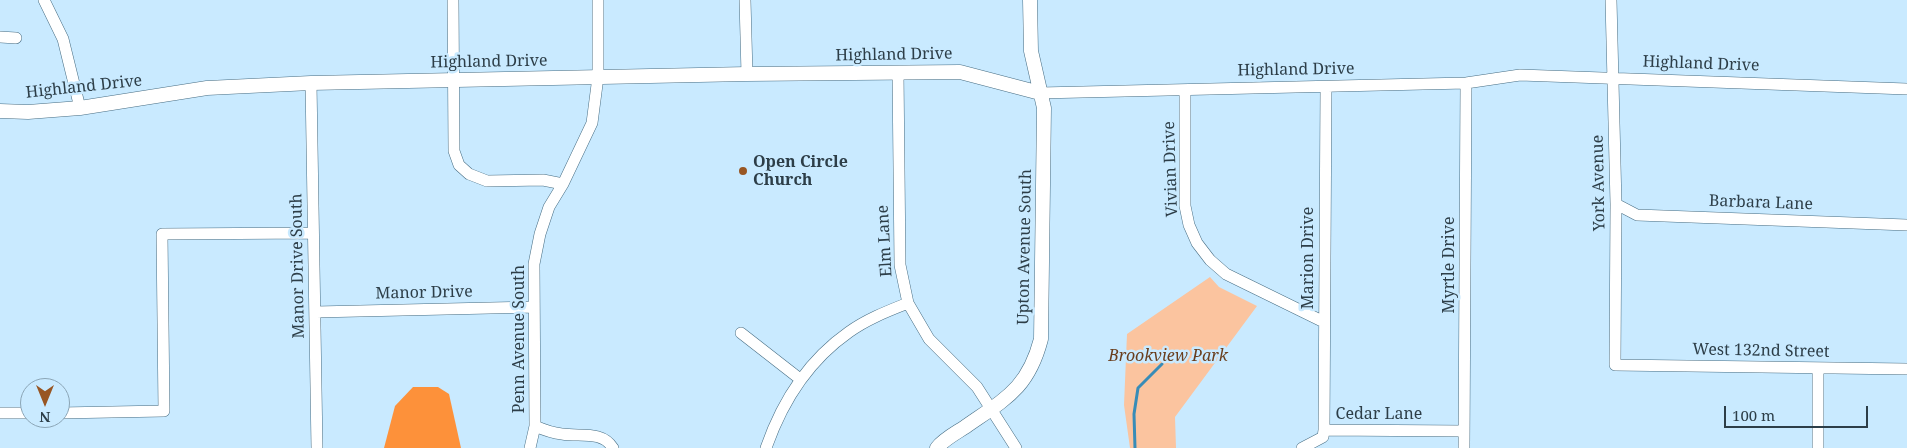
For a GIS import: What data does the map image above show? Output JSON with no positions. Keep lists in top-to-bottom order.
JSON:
{
  "streets": {
    "street": [
      "Highland Drive",
      "Vivian Drive",
      "York Avenue",
      "Barbara Lane",
      "Elm Lane",
      "Upton Avenue South",
      "Marion Drive",
      "Myrtle Drive",
      "Manor Drive South",
      "Manor Drive",
      "Penn Avenue South",
      "West 132nd Street",
      "Cedar Lane"
    ]
  },
  "crossings": [
    ["Highland Drive", "Vivian Drive"],
    ["Highland Drive", "York Avenue"],
    ["Highland Drive", "Elm Lane"],
    ["Highland Drive", "Upton Avenue South"],
    ["Highland Drive", "Marion Drive"],
    ["Highland Drive", "Myrtle Drive"],
    ["Highland Drive", "Manor Drive South"],
    ["Highland Drive", "Penn Avenue South"],
    ["Vivian Drive", "Marion Drive"],
    ["York Avenue", "Barbara Lane"],
    ["York Avenue", "West 132nd Street"],
    ["Elm Lane", "Upton Avenue South"],
    ["Marion Drive", "Cedar Lane"],
    ["Myrtle Drive", "Cedar Lane"],
    ["Manor Drive South", "Manor Drive"],
    ["Manor Drive", "Penn Avenue South"]
  ],
  "parks": ["Brookview Park"],
  "places": ["Open Circle Church"],
  "scale_bar": "100 m",
  "north": "bottom"
}
